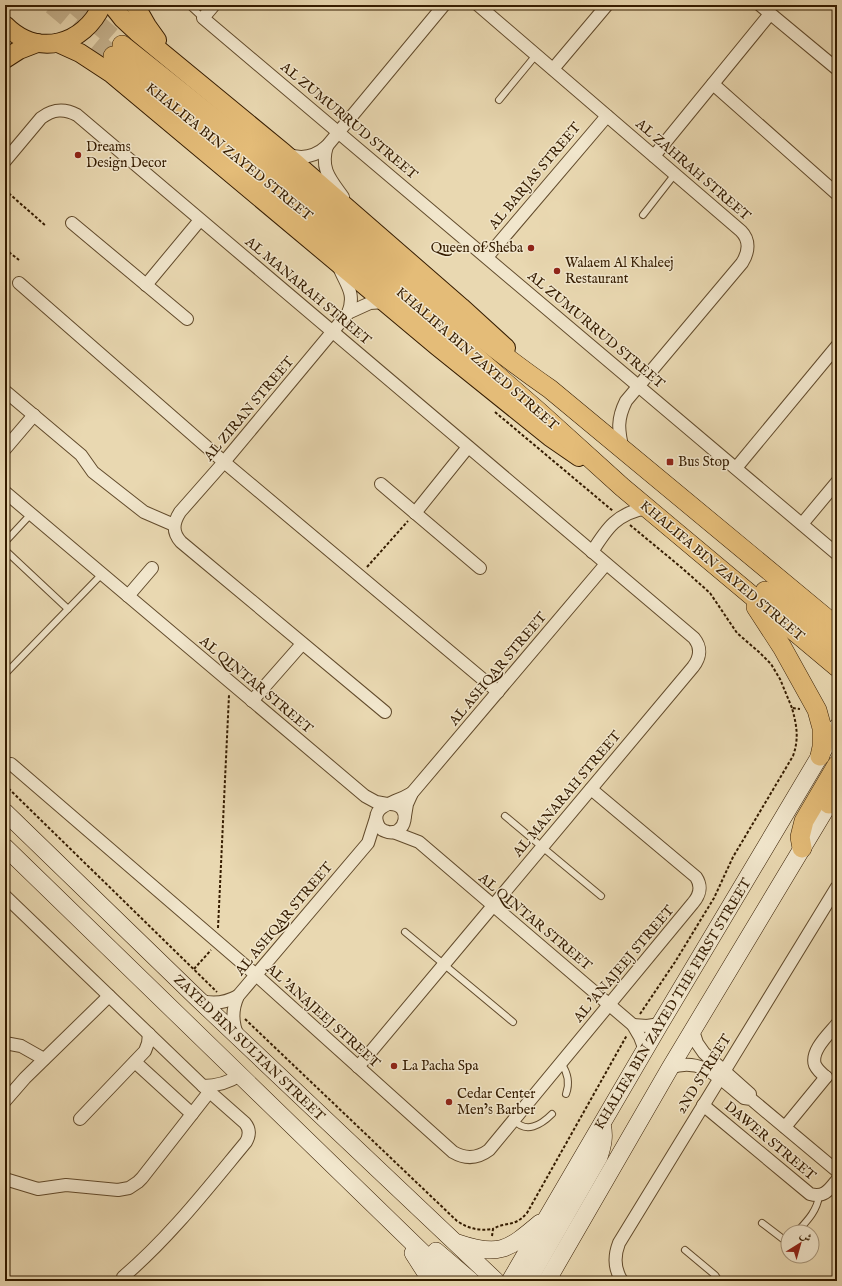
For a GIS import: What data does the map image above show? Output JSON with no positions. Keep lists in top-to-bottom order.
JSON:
{
  "streets": {
    "highway": ["KHALIFA BIN ZAYED STREET"],
    "main road": ["KHALIFA BIN ZAYED THE FIRST STREET", "ZAYED BIN SULTAN STREET"],
    "street": [
      "AL ZUMURRUD STREET",
      "AL ZAHRAH STREET",
      "AL BARJAS STREET",
      "AL MANARAH STREET",
      "AL ZIRAN STREET",
      "AL ASHQAR STREET",
      "AL QINTAR STREET",
      "AL 'ANAJEEJ STREET",
      "2ND STREET",
      "DAWER STREET"
    ]
  },
  "crossings": [
    ["AL ZUMURRUD STREET", "AL ZAHRAH STREET"],
    ["AL ZUMURRUD STREET", "AL BARJAS STREET"],
    ["KHALIFA BIN ZAYED STREET", "AL ZAHRAH STREET"],
    ["AL ZAHRAH STREET", "AL BARJAS STREET"],
    ["AL MANARAH STREET", "AL ZIRAN STREET"],
    ["AL MANARAH STREET", "AL ASHQAR STREET"],
    ["AL MANARAH STREET", "AL QINTAR STREET"],
    ["AL MANARAH STREET", "AL 'ANAJEEJ STREET"],
    ["AL ASHQAR STREET", "AL QINTAR STREET"],
    ["AL ASHQAR STREET", "AL 'ANAJEEJ STREET"],
    ["AL ASHQAR STREET", "ZAYED BIN SULTAN STREET"],
    ["AL QINTAR STREET", "AL 'ANAJEEJ STREET"],
    ["AL QINTAR STREET", "KHALIFA BIN ZAYED THE FIRST STREET"],
    ["2ND STREET", "DAWER STREET"]
  ],
  "places": {
    "other": [
      "Dreams Design Decor",
      "Queen of Sheba",
      "Walaem Al Khaleej Restaurant",
      "La Pacha Spa",
      "Cedar Center Men’s Barber"
    ],
    "transit": ["Bus Stop"]
  },
  "north": "top right"
}
